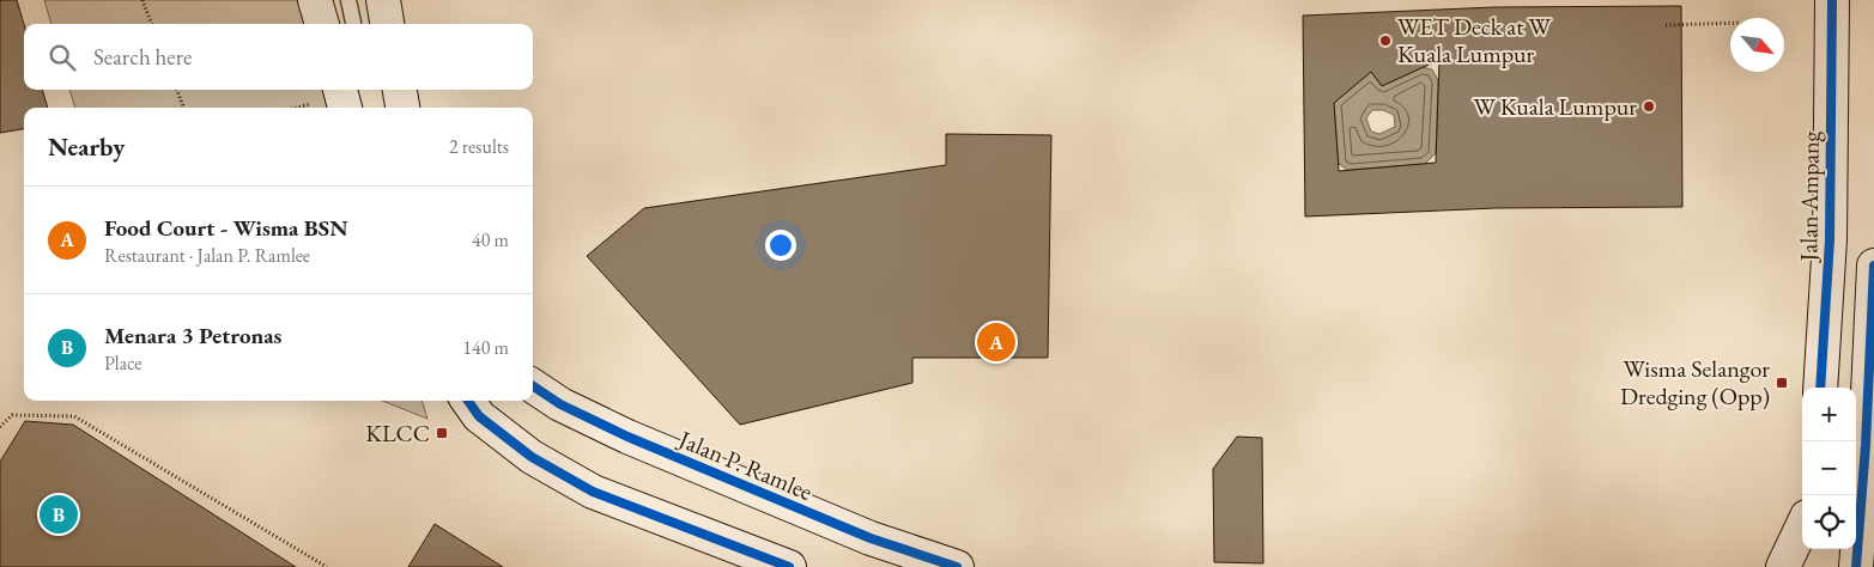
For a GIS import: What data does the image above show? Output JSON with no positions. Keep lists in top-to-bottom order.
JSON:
{
  "streets": {
    "street": ["Jalan Ampang", "Jalan P. Ramlee"]
  },
  "places": {
    "other": ["WET Deck at W Kuala Lumpur", "W Kuala Lumpur"],
    "transit": ["Wisma Selangor Dredging (Opp)", "KLCC"]
  },
  "north": "bottom right",
  "page": {
    "search": "Search here",
    "heading": ["Nearby", "2 results"],
    "list": [
      {
        "mark": "A",
        "name": "Food Court - Wisma BSN",
        "note": "Restaurant · Jalan P. Ramlee",
        "value": "40 m"
      },
      {
        "mark": "B",
        "name": "Menara 3 Petronas",
        "note": "Place",
        "value": "140 m"
      }
    ],
    "pins": ["A", "B"],
    "map_buttons": ["+", "−"]
  }
}
